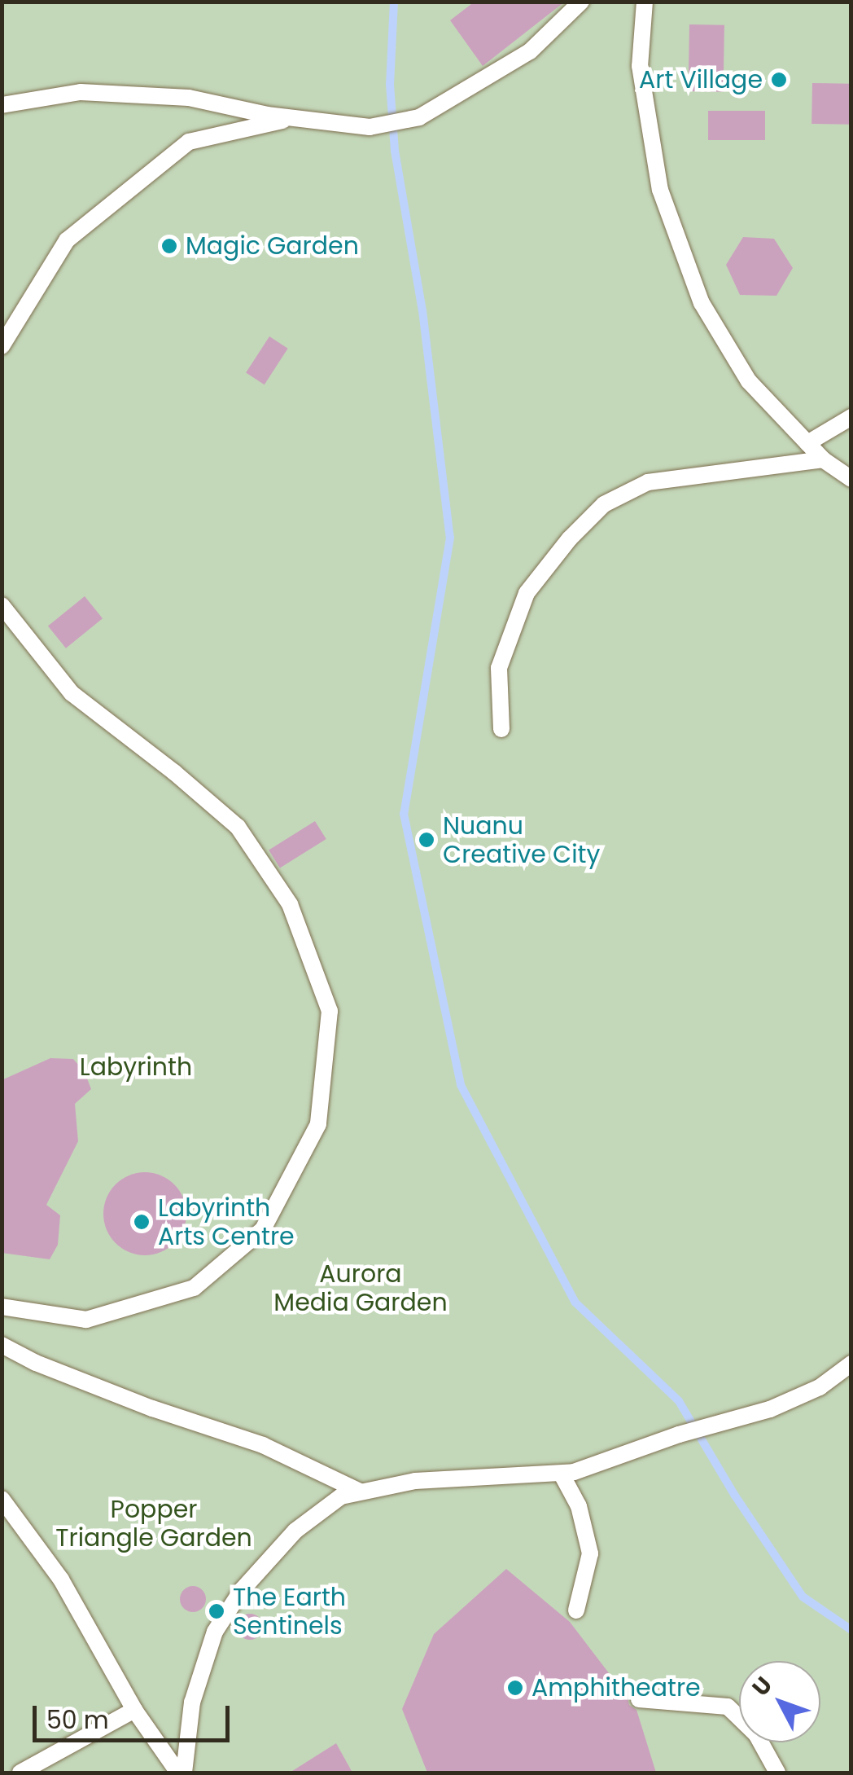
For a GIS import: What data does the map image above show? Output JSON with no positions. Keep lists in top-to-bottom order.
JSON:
{
  "parks": ["Labyrinth", "Aurora Media Garden", "Popper Triangle Garden"],
  "places": [
    "Art Village",
    "Magic Garden",
    "Nuanu Creative City",
    "Labyrinth Arts Centre",
    "The Earth Sentinels",
    "Amphitheatre"
  ],
  "scale_bar": "50 m",
  "north": "top left"
}
